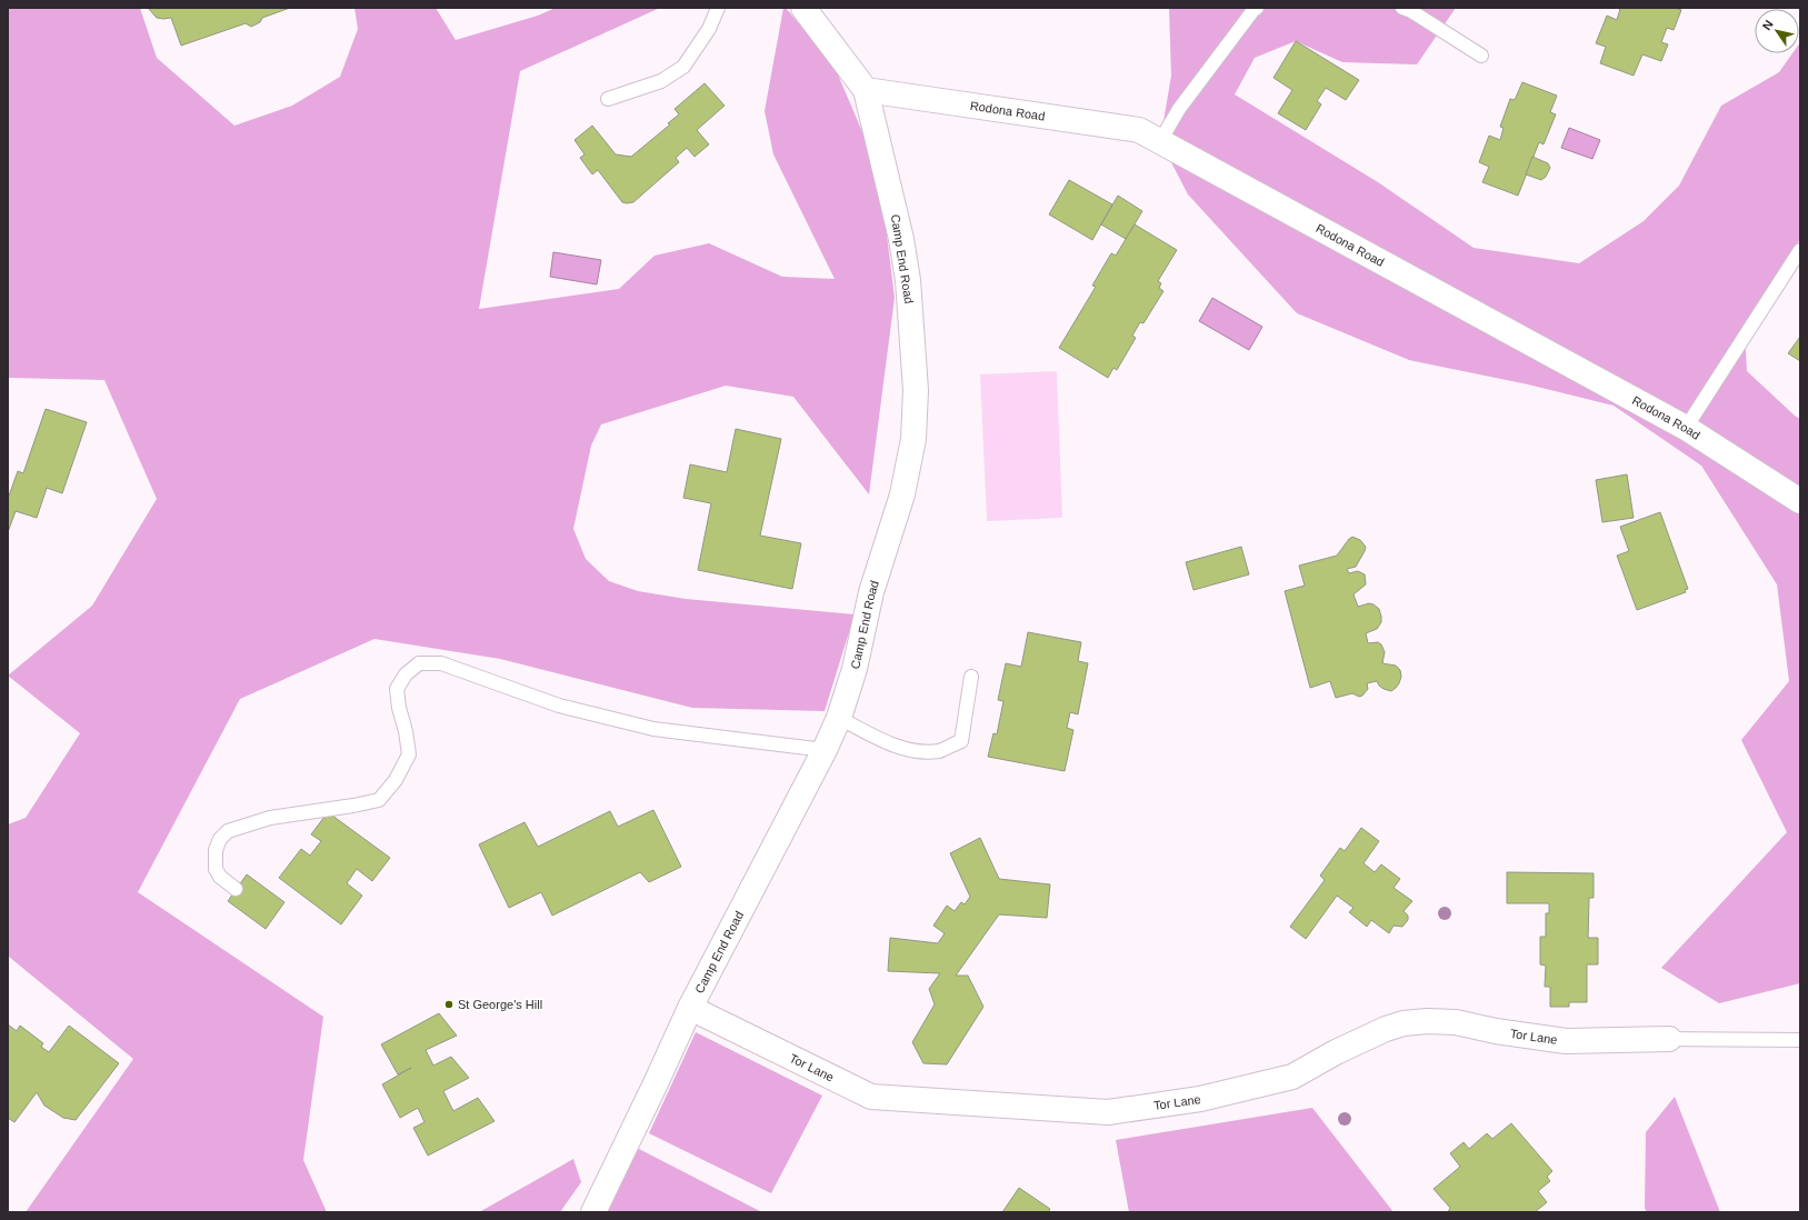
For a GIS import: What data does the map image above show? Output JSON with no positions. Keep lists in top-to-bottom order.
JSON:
{
  "streets": {
    "street": ["Rodona Road", "Camp End Road", "Tor Lane"]
  },
  "crossings": [
    ["Rodona Road", "Camp End Road"],
    ["Camp End Road", "Tor Lane"]
  ],
  "places": ["St George's Hill"],
  "north": "top left"
}
